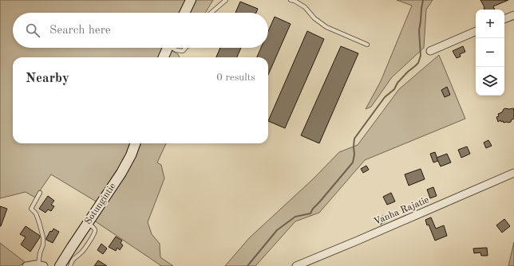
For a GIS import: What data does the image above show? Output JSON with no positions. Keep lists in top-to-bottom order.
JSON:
{
  "streets": {
    "street": ["Sotungintie", "Vanha Rajatie"]
  },
  "page": {
    "map_buttons": ["+", "−"],
    "search": "Search here",
    "heading": ["Nearby", "0 results"]
  }
}
